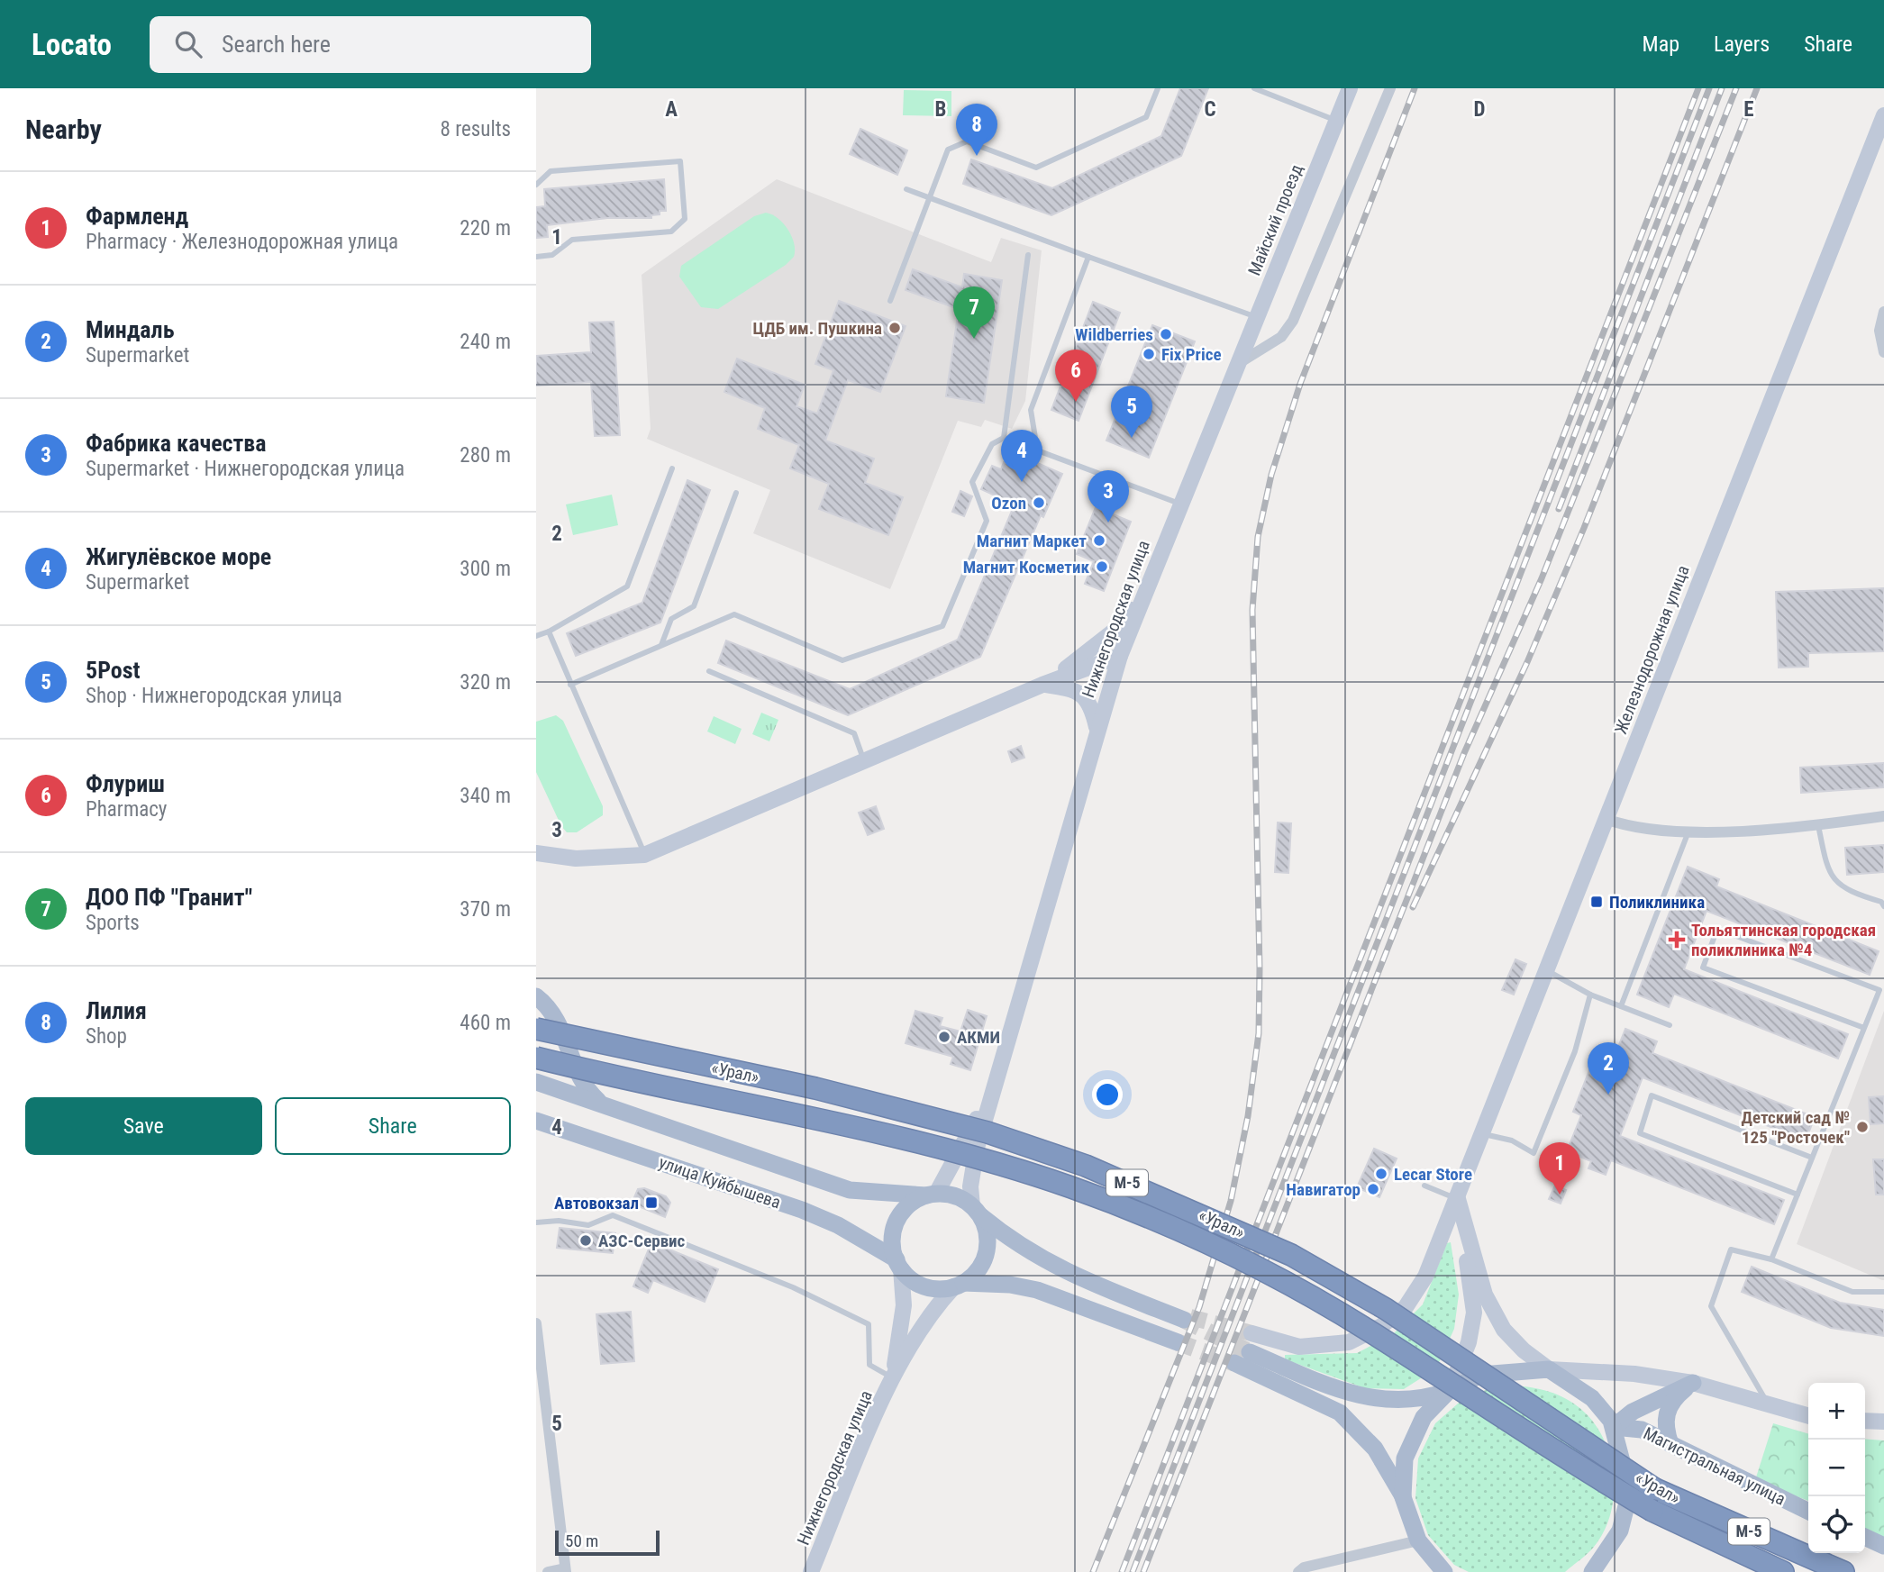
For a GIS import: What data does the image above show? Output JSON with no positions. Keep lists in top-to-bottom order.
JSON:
{
  "streets": {
    "highway": ["«Урал»", "М-5"],
    "main road": [
      "Майский проезд",
      "Нижнегородская улица",
      "Железнодорожная улица",
      "улица Куйбышева",
      "Магистральная улица"
    ]
  },
  "crossings": [
    ["Майский проезд", "Нижнегородская улица"],
    ["Нижнегородская улица", "улица Куйбышева"]
  ],
  "places": {
    "other": [
      "ЦДБ им. Пушкина",
      "Wildberries",
      "Fix Price",
      "Ozon",
      "Магнит Маркет",
      "Магнит Косметик",
      "АКМИ",
      "Детский сад № 125 \"Росточек\"",
      "Lecar Store",
      "Навигатор",
      "АЗС-Сервис"
    ],
    "transit": ["Поликлиника", "Автовокзал"],
    "health": ["Тольяттинская городская поликлиника №4"]
  },
  "scale_bar": "50 m",
  "page": {
    "header": "Locato",
    "search": "Search here",
    "nav": ["Map", "Layers", "Share"],
    "heading": ["Nearby", "8 results"],
    "pins": [
      "8",
      "7",
      "6",
      "5",
      "4",
      "3",
      "2",
      "1"
    ],
    "list": [
      {
        "mark": "1",
        "name": "Фармленд",
        "note": "Pharmacy · Железнодорожная улица",
        "value": "220 m"
      },
      {
        "mark": "2",
        "name": "Миндаль",
        "note": "Supermarket",
        "value": "240 m"
      },
      {
        "mark": "3",
        "name": "Фабрика качества",
        "note": "Supermarket · Нижнегородская улица",
        "value": "280 m"
      },
      {
        "mark": "4",
        "name": "Жигулёвское море",
        "note": "Supermarket",
        "value": "300 m"
      },
      {
        "mark": "5",
        "name": "5Post",
        "note": "Shop · Нижнегородская улица",
        "value": "320 m"
      },
      {
        "mark": "6",
        "name": "Флуриш",
        "note": "Pharmacy",
        "value": "340 m"
      },
      {
        "mark": "7",
        "name": "ДОО ПФ \"Гранит\"",
        "note": "Sports",
        "value": "370 m"
      },
      {
        "mark": "8",
        "name": "Лилия",
        "note": "Shop",
        "value": "460 m"
      }
    ],
    "buttons": ["Save", "Share"],
    "map_buttons": ["+", "−"],
    "scale": "50 m"
  },
  "grid": {
    "columns": [
      "A",
      "B",
      "C",
      "D",
      "E"
    ],
    "rows": [
      "1",
      "2",
      "3",
      "4",
      "5"
    ]
  }
}
